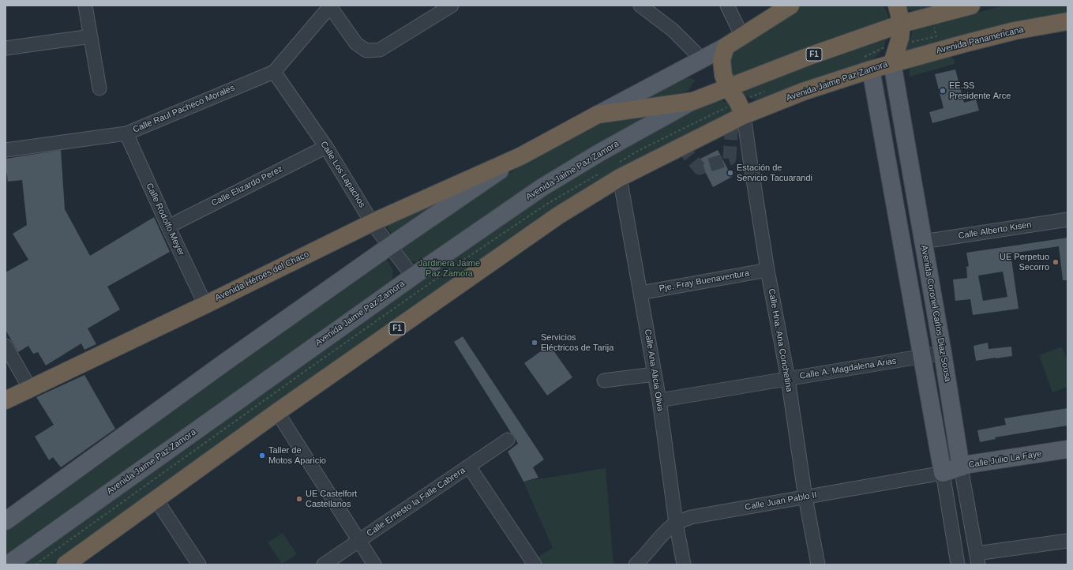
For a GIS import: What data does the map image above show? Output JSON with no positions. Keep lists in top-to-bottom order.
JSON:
{
  "streets": {
    "highway": [
      "Avenida Panamericana",
      "F1",
      "Avenida Jaime Paz Zamora",
      "Avenida Héroes del Chaco"
    ],
    "main road": ["Avenida Coronel Carlos Diaz Soosa", "Calle Julio La Faye"],
    "street": [
      "Calle Raul Pacheco Morales",
      "Calle Los Lapachos",
      "Calle Elizardo Perez",
      "Calle Rodolfo Meyer",
      "Calle Alberto Kisen",
      "Pje. Fray Buenaventura",
      "Calle Hna. Ana Conchetina",
      "Calle A. Magdalena Arias",
      "Calle Ana Alicia Oliva",
      "Calle Juan Pablo II",
      "Calle Ernesto la Falle Cabrera"
    ]
  },
  "crossings": [
    ["Avenida Panamericana", "Avenida Jaime Paz Zamora"],
    ["Avenida Panamericana", "Avenida Coronel Carlos Diaz Soosa"],
    ["F1", "Avenida Jaime Paz Zamora"],
    ["F1", "Avenida Héroes del Chaco"],
    ["Avenida Jaime Paz Zamora", "Calle Los Lapachos"],
    ["Avenida Jaime Paz Zamora", "Avenida Coronel Carlos Diaz Soosa"],
    ["Avenida Jaime Paz Zamora", "Calle Hna. Ana Conchetina"],
    ["Avenida Jaime Paz Zamora", "Calle Ana Alicia Oliva"],
    ["Calle Raul Pacheco Morales", "Calle Los Lapachos"],
    ["Calle Raul Pacheco Morales", "Calle Rodolfo Meyer"],
    ["Calle Los Lapachos", "Calle Elizardo Perez"],
    ["Calle Los Lapachos", "Avenida Héroes del Chaco"],
    ["Calle Elizardo Perez", "Calle Rodolfo Meyer"],
    ["Calle Rodolfo Meyer", "Avenida Héroes del Chaco"],
    ["Calle Alberto Kisen", "Avenida Coronel Carlos Diaz Soosa"],
    ["Pje. Fray Buenaventura", "Calle Hna. Ana Conchetina"],
    ["Pje. Fray Buenaventura", "Calle Ana Alicia Oliva"],
    ["Avenida Coronel Carlos Diaz Soosa", "Calle A. Magdalena Arias"],
    ["Avenida Coronel Carlos Diaz Soosa", "Calle Julio La Faye"],
    ["Calle Hna. Ana Conchetina", "Calle A. Magdalena Arias"],
    ["Calle Hna. Ana Conchetina", "Calle Juan Pablo II"],
    ["Calle A. Magdalena Arias", "Calle Ana Alicia Oliva"],
    ["Calle Ana Alicia Oliva", "Calle Juan Pablo II"],
    ["Calle Julio La Faye", "Calle Juan Pablo II"]
  ],
  "parks": ["Jardinera Jaime Paz Zamora"],
  "places": [
    "EE.SS Presidente Arce",
    "Estación de Servicio Tacuarandi",
    "UE Perpetuo Secorro",
    "Servicios Eléctricos de Tarija",
    "Taller de Motos Aparicio",
    "UE Castelfort Castellanos"
  ]
}
